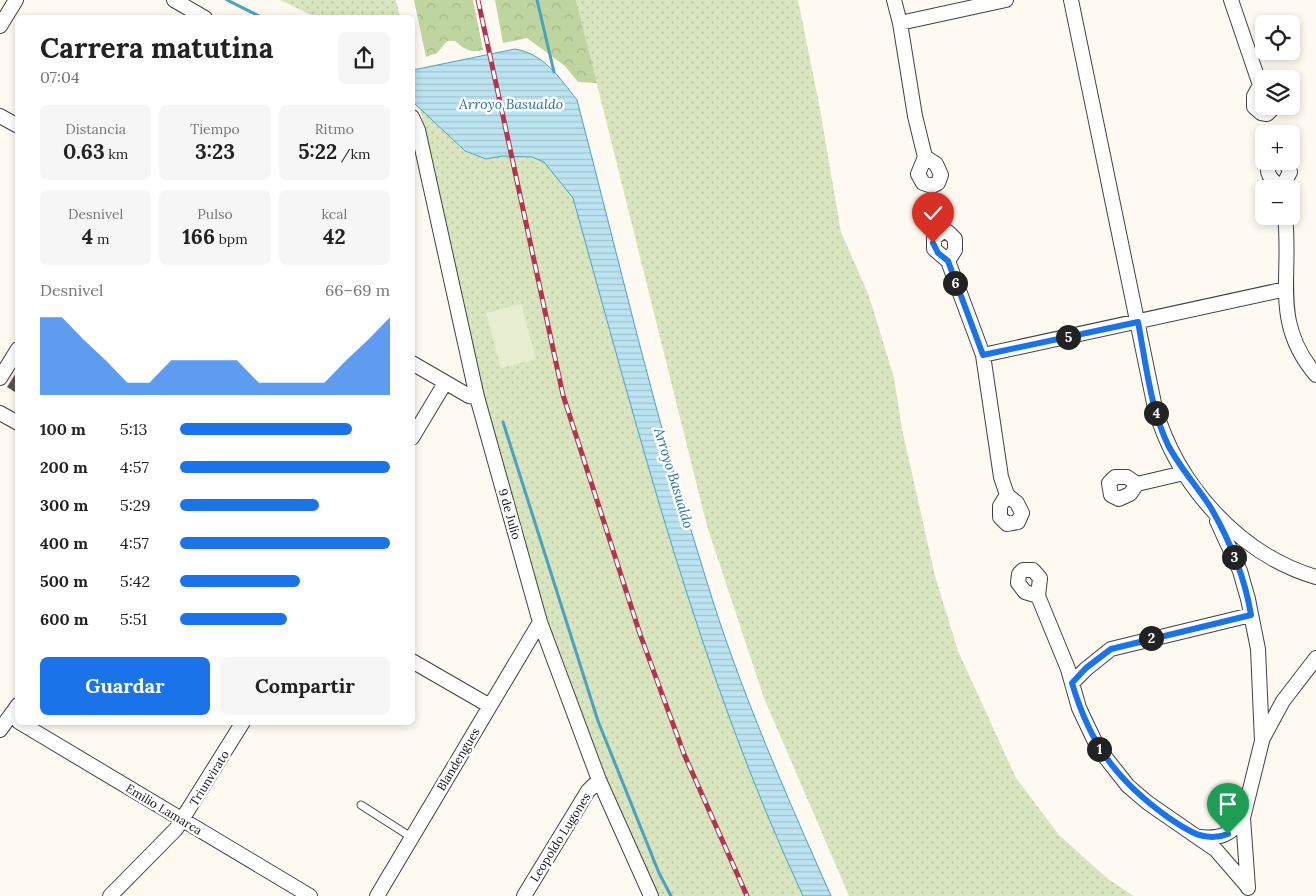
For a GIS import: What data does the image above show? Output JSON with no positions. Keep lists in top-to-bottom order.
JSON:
{
  "streets": {
    "street": [
      "9 de Julio",
      "Blandengues",
      "Triunvirato",
      "Emilio Lamarca",
      "Leopoldo Lugones"
    ]
  },
  "crossings": [
    ["9 de Julio", "Blandengues"],
    ["9 de Julio", "Leopoldo Lugones"],
    ["Triunvirato", "Emilio Lamarca"]
  ],
  "water": ["Arroyo Basualdo"],
  "page": {
    "map_buttons": ["+", "−"],
    "heading": ["Carrera matutina", "07:04"],
    "stats": [
      ["Distancia", "0.63 km"],
      ["Tiempo", "3:23"],
      ["Ritmo", "5:22 /km"],
      ["Desnivel", "4 m"],
      ["Pulso", "166 bpm"],
      ["kcal", "42"]
    ],
    "chart": ["Desnivel", "66–69 m"],
    "pins": [
      "6",
      "5",
      "4",
      "3",
      "2",
      "1"
    ],
    "list": [
      {
        "name": "100 m",
        "note": "5:13"
      },
      {
        "name": "200 m",
        "note": "4:57"
      },
      {
        "name": "300 m",
        "note": "5:29"
      },
      {
        "name": "400 m",
        "note": "4:57"
      },
      {
        "name": "500 m",
        "note": "5:42"
      },
      {
        "name": "600 m",
        "note": "5:51"
      }
    ],
    "buttons": ["Guardar", "Compartir"]
  }
}
